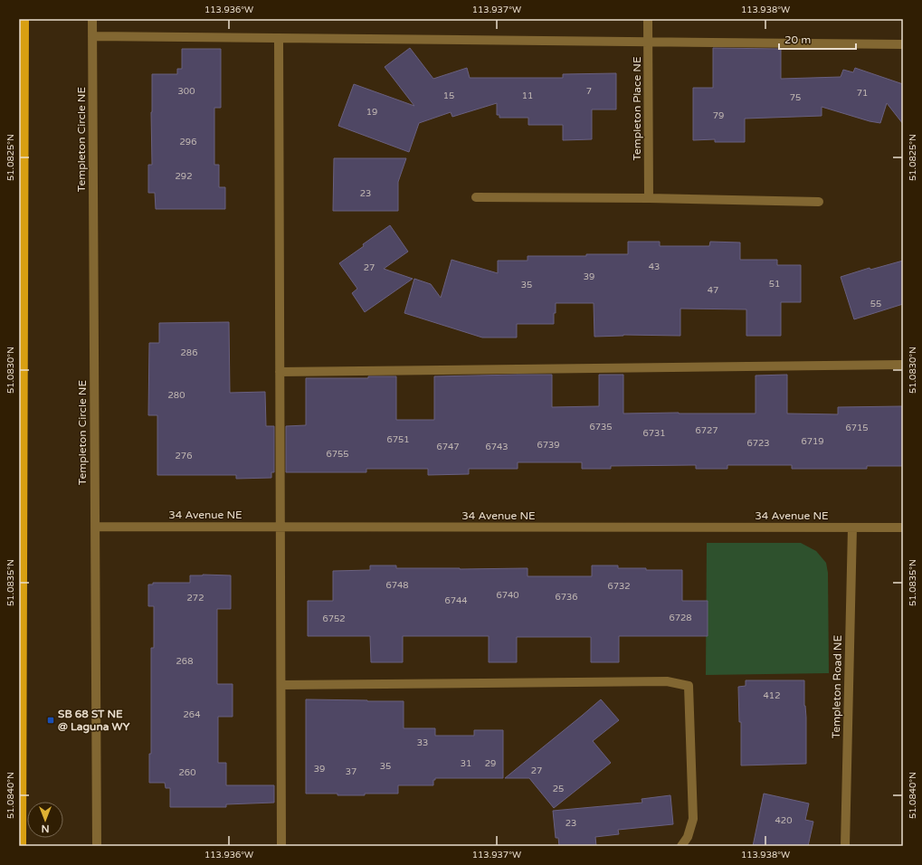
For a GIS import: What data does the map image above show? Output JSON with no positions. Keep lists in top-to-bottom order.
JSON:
{
  "streets": {
    "street": [
      "Templeton Place NE",
      "Templeton Circle NE",
      "34 Avenue NE",
      "Templeton Road NE"
    ]
  },
  "crossings": [
    ["Templeton Circle NE", "34 Avenue NE"],
    ["34 Avenue NE", "Templeton Road NE"]
  ],
  "places": {
    "transit": ["SB 68 ST NE @ Laguna WY"]
  },
  "house_numbers": [
    "300",
    "7",
    "71",
    "15",
    "11",
    "75",
    "19",
    "79",
    "296",
    "292",
    "23",
    "43",
    "27",
    "39",
    "51",
    "35",
    "47",
    "55",
    "286",
    "280",
    "6735",
    "6715",
    "6727",
    "6731",
    "6751",
    "6719",
    "6723",
    "6739",
    "6747",
    "6743",
    "6755",
    "276",
    "6748",
    "6732",
    "6740",
    "6736",
    "272",
    "6744",
    "6728",
    "6752",
    "268",
    "412",
    "264",
    "33",
    "31",
    "29",
    "35",
    "39",
    "27",
    "37",
    "260",
    "25",
    "420",
    "23"
  ],
  "scale_bar": "20 m",
  "north": "bottom",
  "coordinates": [
    "113.936°W",
    "113.937°W",
    "113.938°W",
    "51.0825°N",
    "51.0830°N",
    "51.0835°N",
    "51.0840°N"
  ]
}
